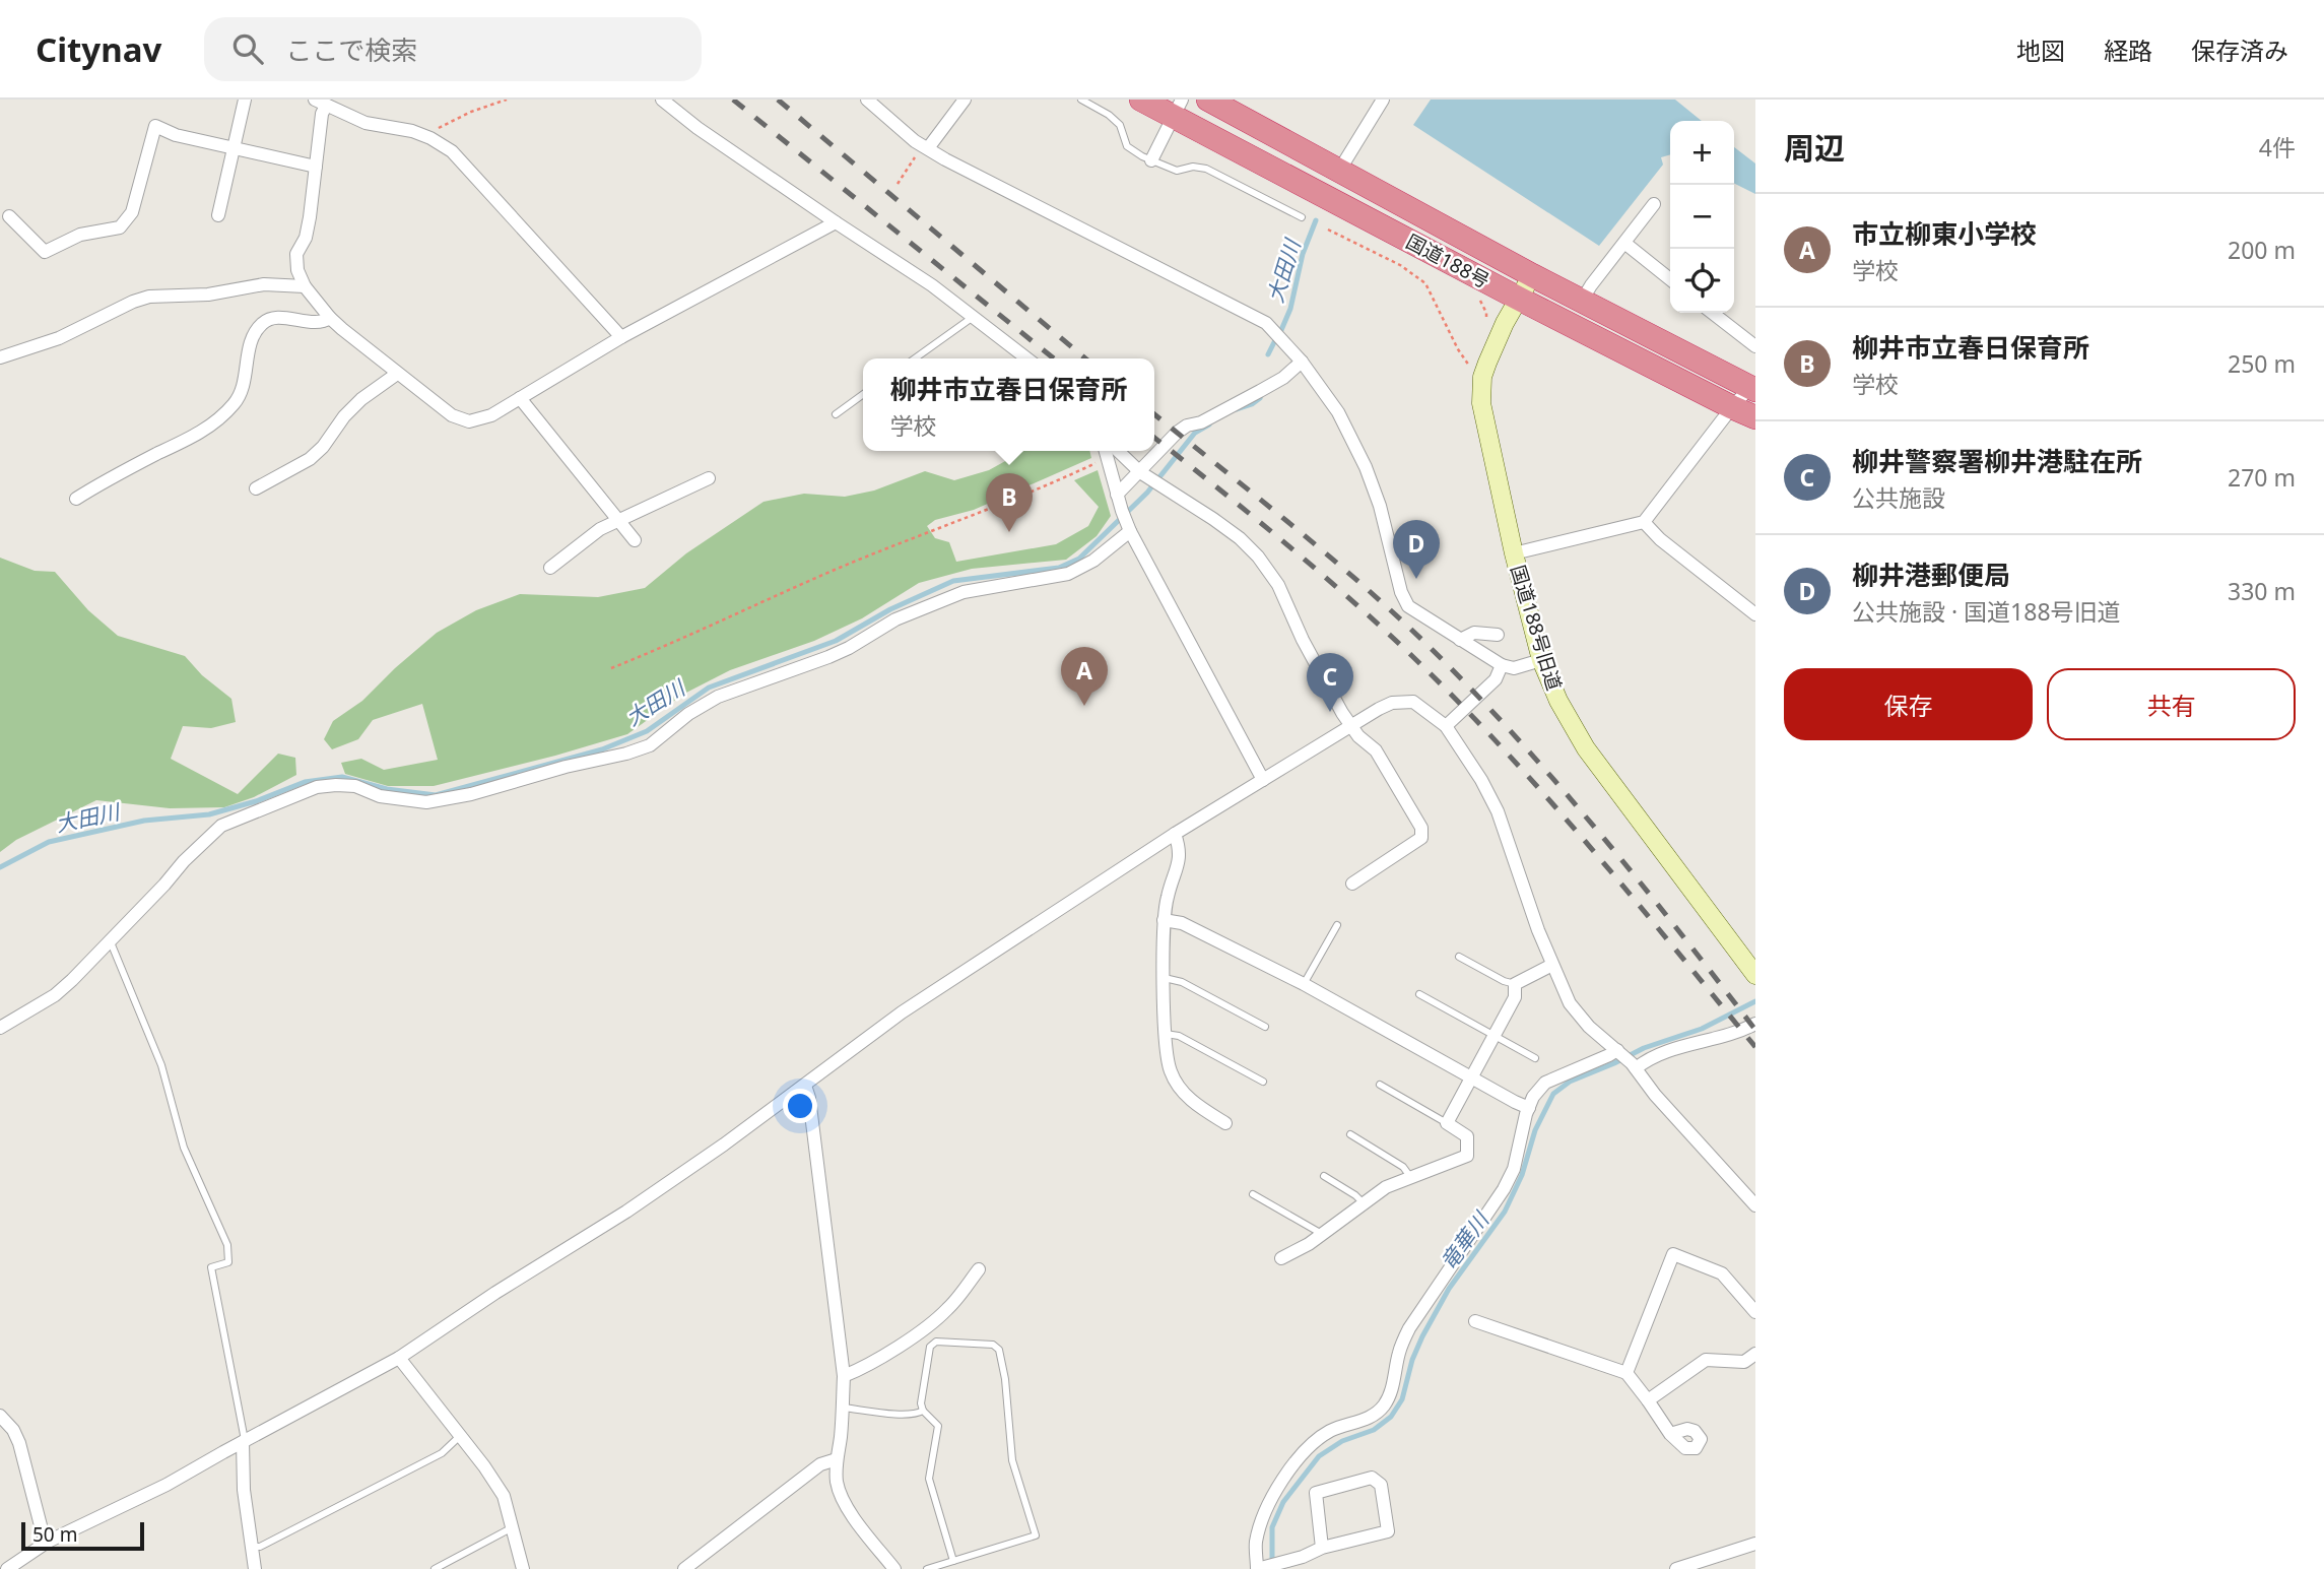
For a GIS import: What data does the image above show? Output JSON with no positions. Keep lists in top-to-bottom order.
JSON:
{
  "streets": {
    "highway": ["国道188号"],
    "street": ["国道188号旧道"]
  },
  "crossings": [
    ["国道188号", "国道188号旧道"]
  ],
  "water": ["大田川", "竜華川"],
  "scale_bar": "50 m",
  "page": {
    "header": "Citynav",
    "search": "ここで検索",
    "nav": ["地図", "経路", "保存済み"],
    "heading": ["周辺", "4件"],
    "map_buttons": ["+", "−"],
    "list": [
      {
        "mark": "A",
        "name": "市立柳東小学校",
        "note": "学校",
        "value": "200 m"
      },
      {
        "mark": "B",
        "name": "柳井市立春日保育所",
        "note": "学校",
        "value": "250 m"
      },
      {
        "mark": "C",
        "name": "柳井警察署柳井港駐在所",
        "note": "公共施設",
        "value": "270 m"
      },
      {
        "mark": "D",
        "name": "柳井港郵便局",
        "note": "公共施設 · 国道188号旧道",
        "value": "330 m"
      }
    ],
    "popup": ["柳井市立春日保育所", "学校"],
    "pins": [
      "B",
      "D",
      "A",
      "C"
    ],
    "buttons": ["保存", "共有"],
    "scale": "50 m"
  }
}
